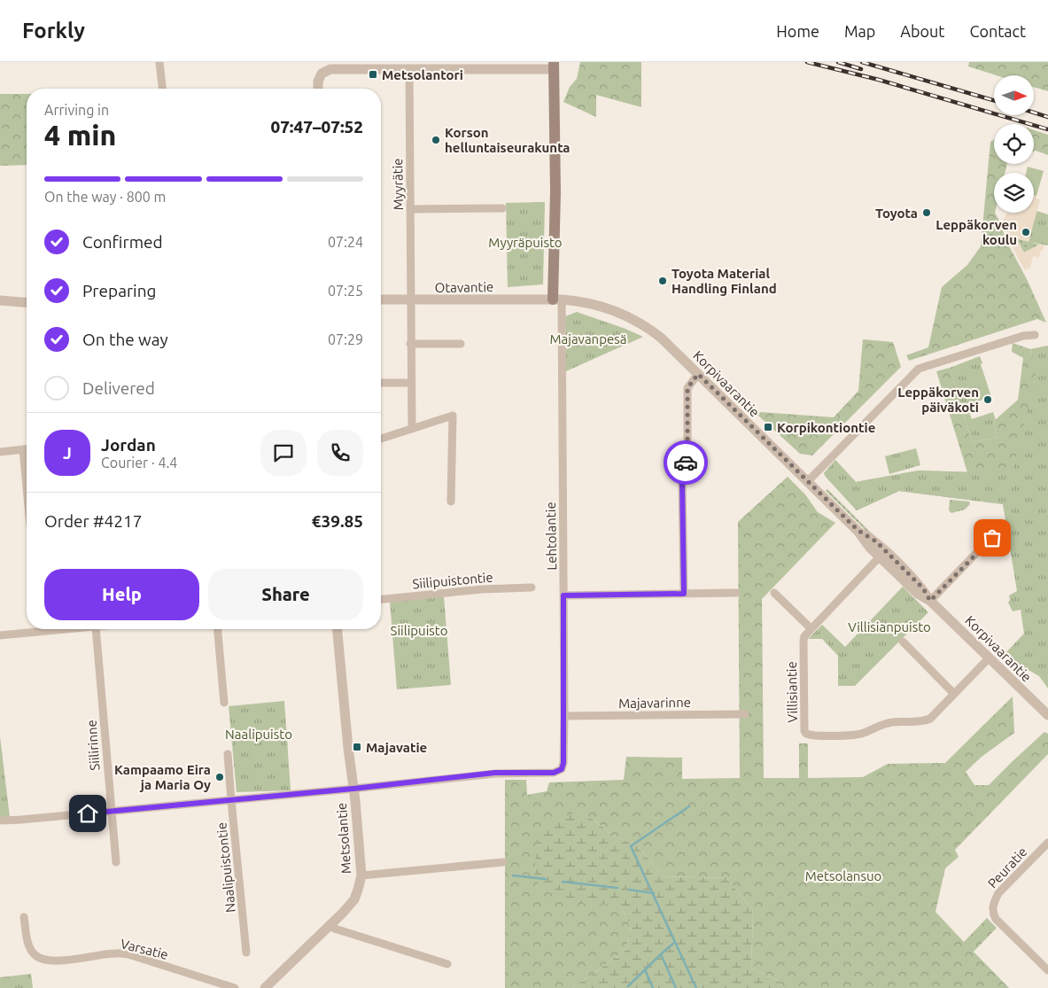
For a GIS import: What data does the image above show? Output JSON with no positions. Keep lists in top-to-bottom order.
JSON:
{
  "streets": {
    "street": [
      "Myyrätie",
      "Otavantie",
      "Korpivaarantie",
      "Lehtolantie",
      "Siilipuistontie",
      "Villisiantie",
      "Majavarinne",
      "Siilirinne",
      "Metsolantie",
      "Naalipuistontie",
      "Peuratie",
      "Varsatie"
    ]
  },
  "crossings": [
    ["Myyrätie", "Otavantie"],
    ["Otavantie", "Korpivaarantie"],
    ["Otavantie", "Lehtolantie"],
    ["Korpivaarantie", "Lehtolantie"],
    ["Korpivaarantie", "Villisiantie"],
    ["Lehtolantie", "Majavarinne"],
    ["Lehtolantie", "Metsolantie"]
  ],
  "parks": [
    "Myyräpuisto",
    "Majavanpesä",
    "Villisianpuisto",
    "Siilipuisto",
    "Naalipuisto",
    "Metsolansuo"
  ],
  "places": {
    "transit": ["Metsolantori", "Korpikontiontie", "Majavatie"],
    "other": [
      "Korson helluntaiseurakunta",
      "Toyota",
      "Leppäkorven koulu",
      "Toyota Material Handling Finland",
      "Leppäkorven päiväkoti",
      "Kampaamo Eira ja Maria Oy"
    ]
  },
  "north": "right",
  "page": {
    "header": "Forkly",
    "nav": [
      "Home",
      "Map",
      "About",
      "Contact"
    ],
    "heading": ["4 min", "Arriving in", "07:47–07:52"],
    "panel": [
      "Jordan",
      "Courier · 4.4",
      "Order #4217",
      "€39.85"
    ],
    "bar": "On the way · 800 m",
    "list": [
      ["Confirmed", "07:24"],
      ["Preparing", "07:25"],
      ["On the way", "07:29"],
      "Delivered"
    ],
    "round": "J",
    "buttons": ["Help", "Share"]
  }
}
